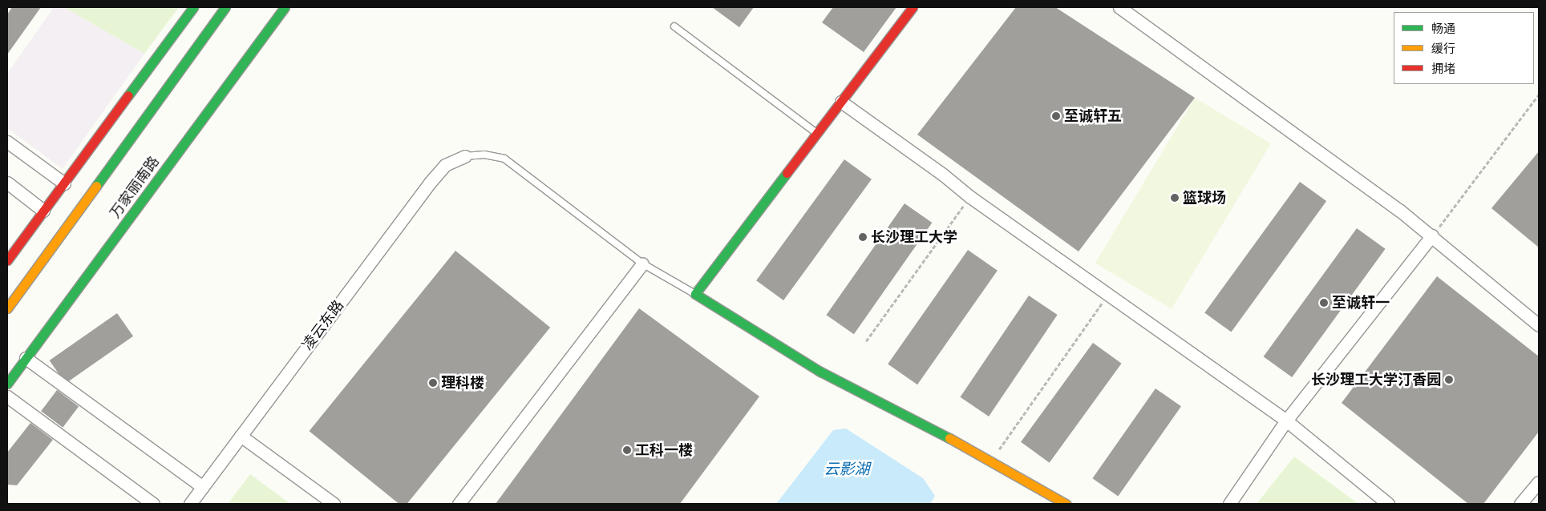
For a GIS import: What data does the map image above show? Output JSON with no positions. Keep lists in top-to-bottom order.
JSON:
{
  "streets": {
    "street": ["万家丽南路", "凌云东路"]
  },
  "water": ["云影湖"],
  "places": [
    "至诚轩五",
    "篮球场",
    "长沙理工大学",
    "至诚轩一",
    "长沙理工大学汀香园",
    "理科楼",
    "工科一楼"
  ],
  "legend": ["畅通", "缓行", "拥堵"]
}
